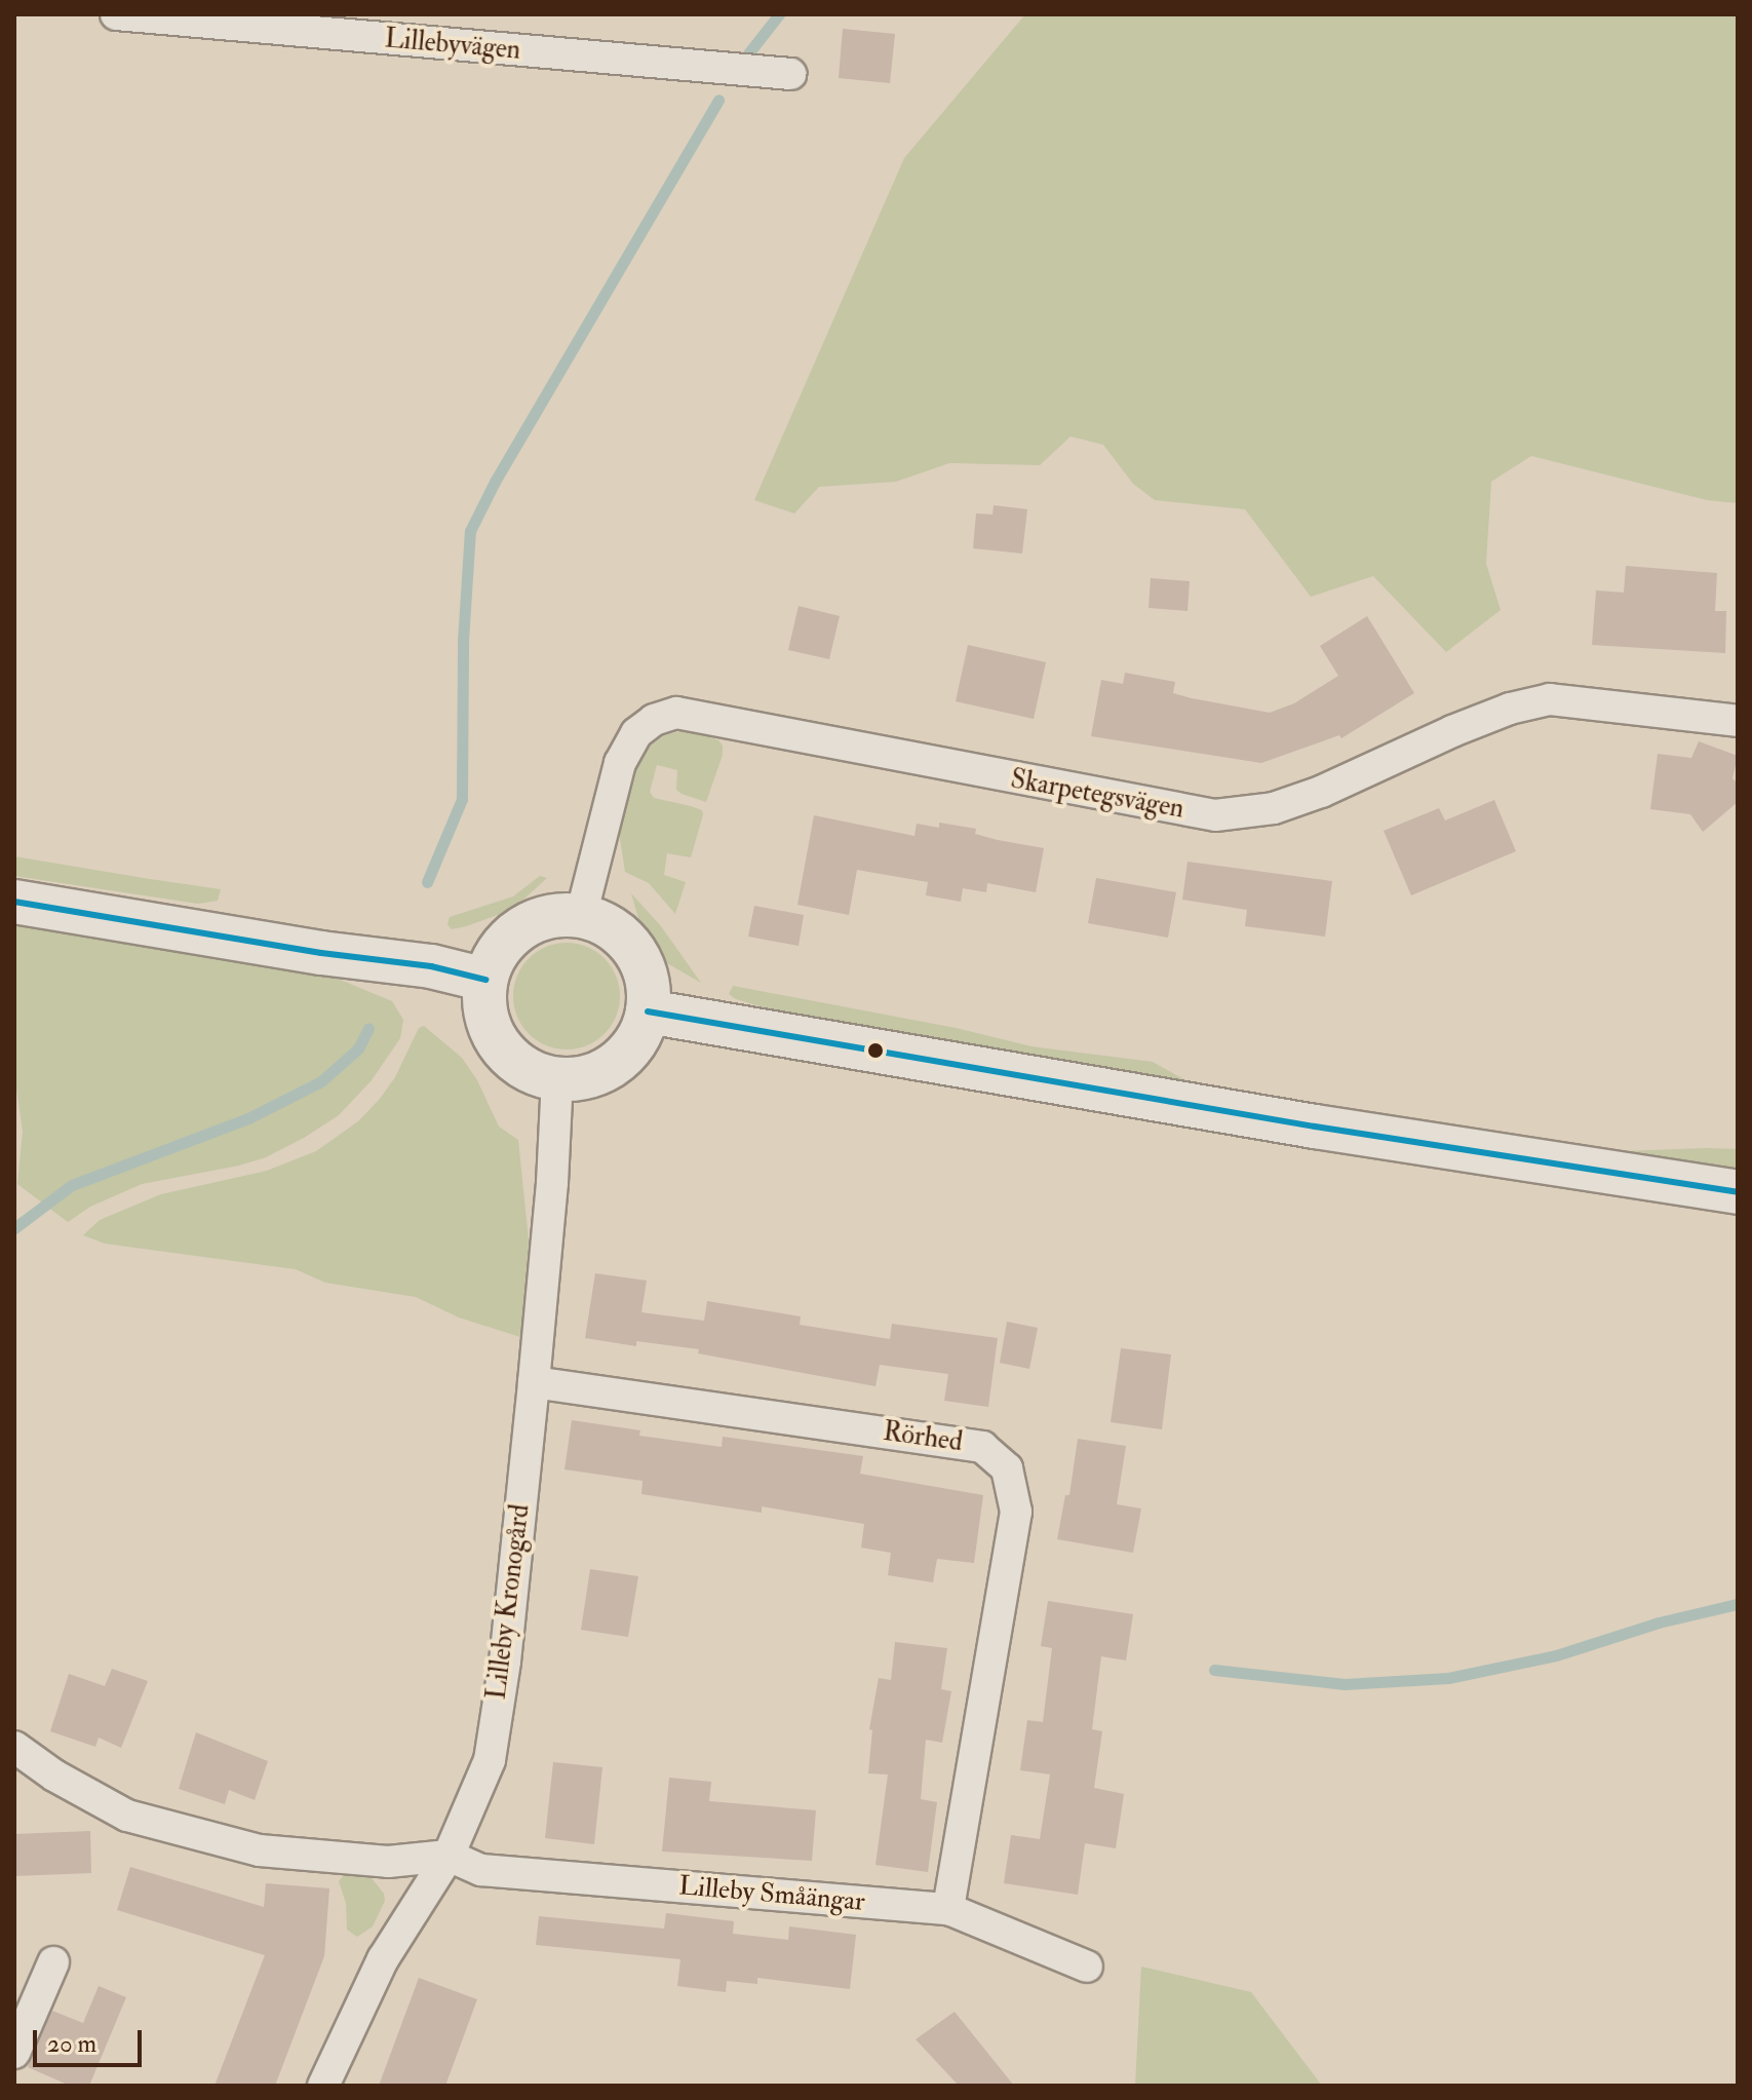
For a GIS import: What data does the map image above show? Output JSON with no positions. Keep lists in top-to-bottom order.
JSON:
{
  "streets": {
    "street": [
      "Lillebyvägen",
      "Skarpetegsvägen",
      "Rörhed",
      "Lilleby Kronogård",
      "Lilleby Småängar"
    ]
  },
  "crossings": [
    ["Skarpetegsvägen", "Lilleby Kronogård"],
    ["Rörhed", "Lilleby Kronogård"],
    ["Rörhed", "Lilleby Småängar"],
    ["Lilleby Kronogård", "Lilleby Småängar"]
  ],
  "scale_bar": "20 m"
}
